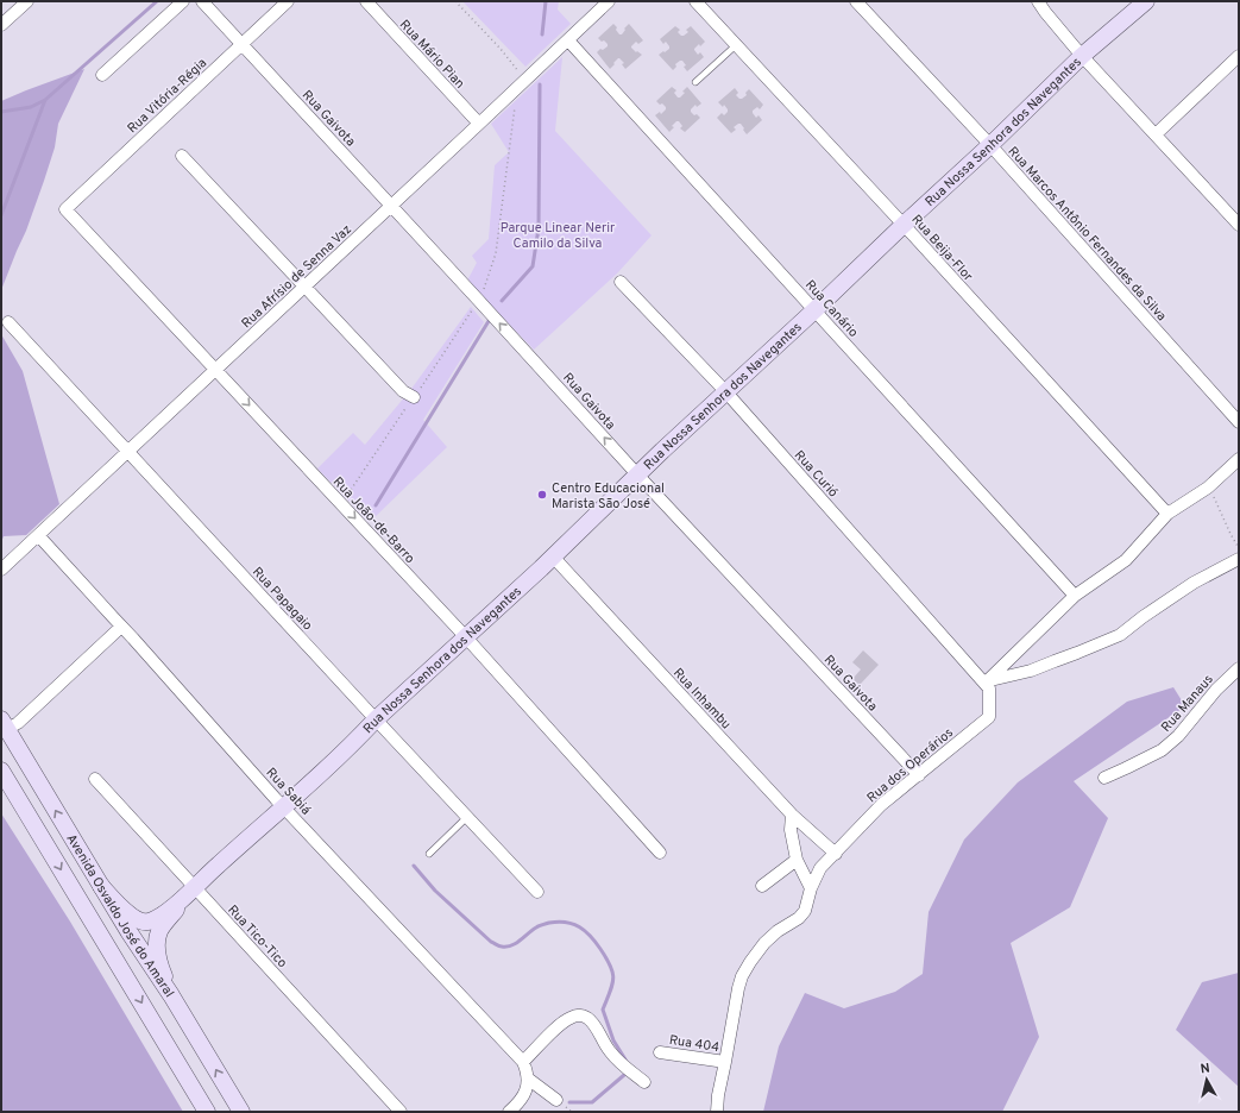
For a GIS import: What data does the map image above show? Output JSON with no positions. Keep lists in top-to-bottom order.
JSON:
{
  "streets": {
    "street": [
      "Rua Mário Pian",
      "Rua Vitória-Régia",
      "Rua Gaivota",
      "Rua Nossa Senhora dos Navegantes",
      "Rua Marcos Antônio Fernandes da Silva",
      "Rua Beija-Flor",
      "Rua Afrísio de Senna Vaz",
      "Rua Canário",
      "Rua Curió",
      "Rua João-de-Barro",
      "Rua Papagaio",
      "Rua Inhambu",
      "Rua Manaus",
      "Rua dos Operários",
      "Rua Sabiá",
      "Avenida Osvaldo José do Amaral",
      "Rua Tico-Tico",
      "Rua 404"
    ]
  },
  "crossings": [
    ["Rua Mário Pian", "Rua Afrísio de Senna Vaz"],
    ["Rua Vitória-Régia", "Rua Gaivota"],
    ["Rua Vitória-Régia", "Rua João-de-Barro"],
    ["Rua Gaivota", "Rua Nossa Senhora dos Navegantes"],
    ["Rua Gaivota", "Rua Afrísio de Senna Vaz"],
    ["Rua Gaivota", "Rua dos Operários"],
    ["Rua Nossa Senhora dos Navegantes", "Rua Marcos Antônio Fernandes da Silva"],
    ["Rua Nossa Senhora dos Navegantes", "Rua Beija-Flor"],
    ["Rua Nossa Senhora dos Navegantes", "Rua Canário"],
    ["Rua Nossa Senhora dos Navegantes", "Rua Curió"],
    ["Rua Nossa Senhora dos Navegantes", "Rua João-de-Barro"],
    ["Rua Nossa Senhora dos Navegantes", "Rua Papagaio"],
    ["Rua Nossa Senhora dos Navegantes", "Rua Inhambu"],
    ["Rua Nossa Senhora dos Navegantes", "Rua Sabiá"],
    ["Rua Nossa Senhora dos Navegantes", "Avenida Osvaldo José do Amaral"],
    ["Rua Nossa Senhora dos Navegantes", "Rua Tico-Tico"],
    ["Rua Afrísio de Senna Vaz", "Rua Canário"],
    ["Rua Afrísio de Senna Vaz", "Rua João-de-Barro"],
    ["Rua Afrísio de Senna Vaz", "Rua Papagaio"],
    ["Rua Afrísio de Senna Vaz", "Rua Sabiá"],
    ["Rua Curió", "Rua dos Operários"],
    ["Rua Inhambu", "Rua dos Operários"],
    ["Rua dos Operários", "Rua 404"]
  ],
  "one_way": ["Rua João-de-Barro"],
  "parks": ["Parque Linear Nerir Camilo da Silva"],
  "places": ["Centro Educacional Marista São José"],
  "north": "top"
}
